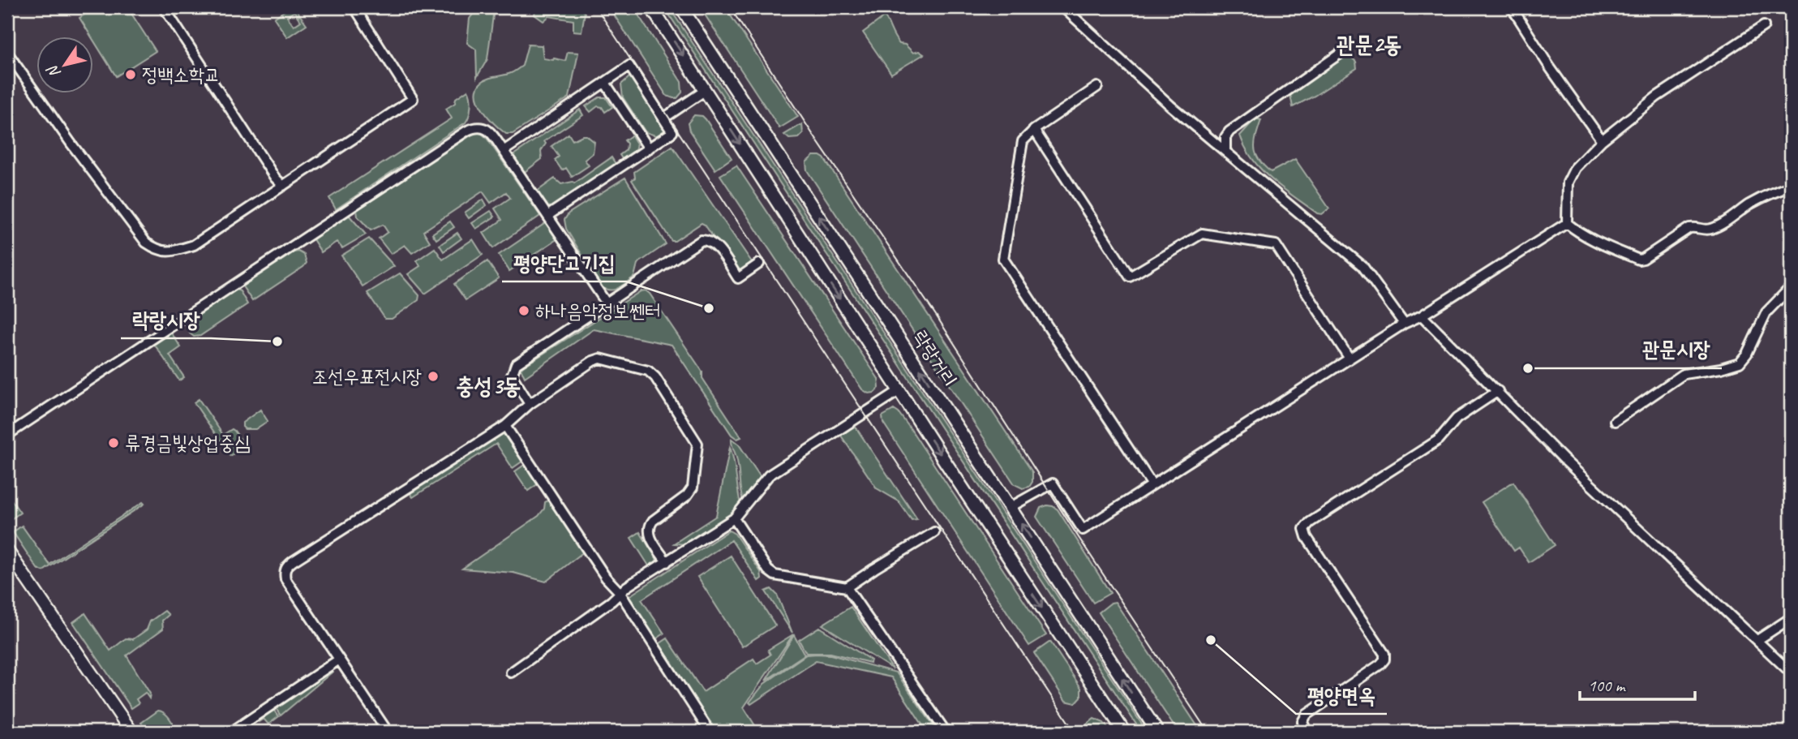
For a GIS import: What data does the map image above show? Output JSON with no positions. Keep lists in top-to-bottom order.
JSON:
{
  "streets": {
    "main road": ["락랑거리"]
  },
  "districts": ["관문2동", "충성3동"],
  "places": [
    "정백소학교",
    "평양단고기집",
    "하나음악정보쎈터",
    "락랑시장",
    "관문시장",
    "조선우표전시장",
    "류경금빛상업중심",
    "평양면옥"
  ],
  "scale_bar": "100 m",
  "north": "bottom left"
}
